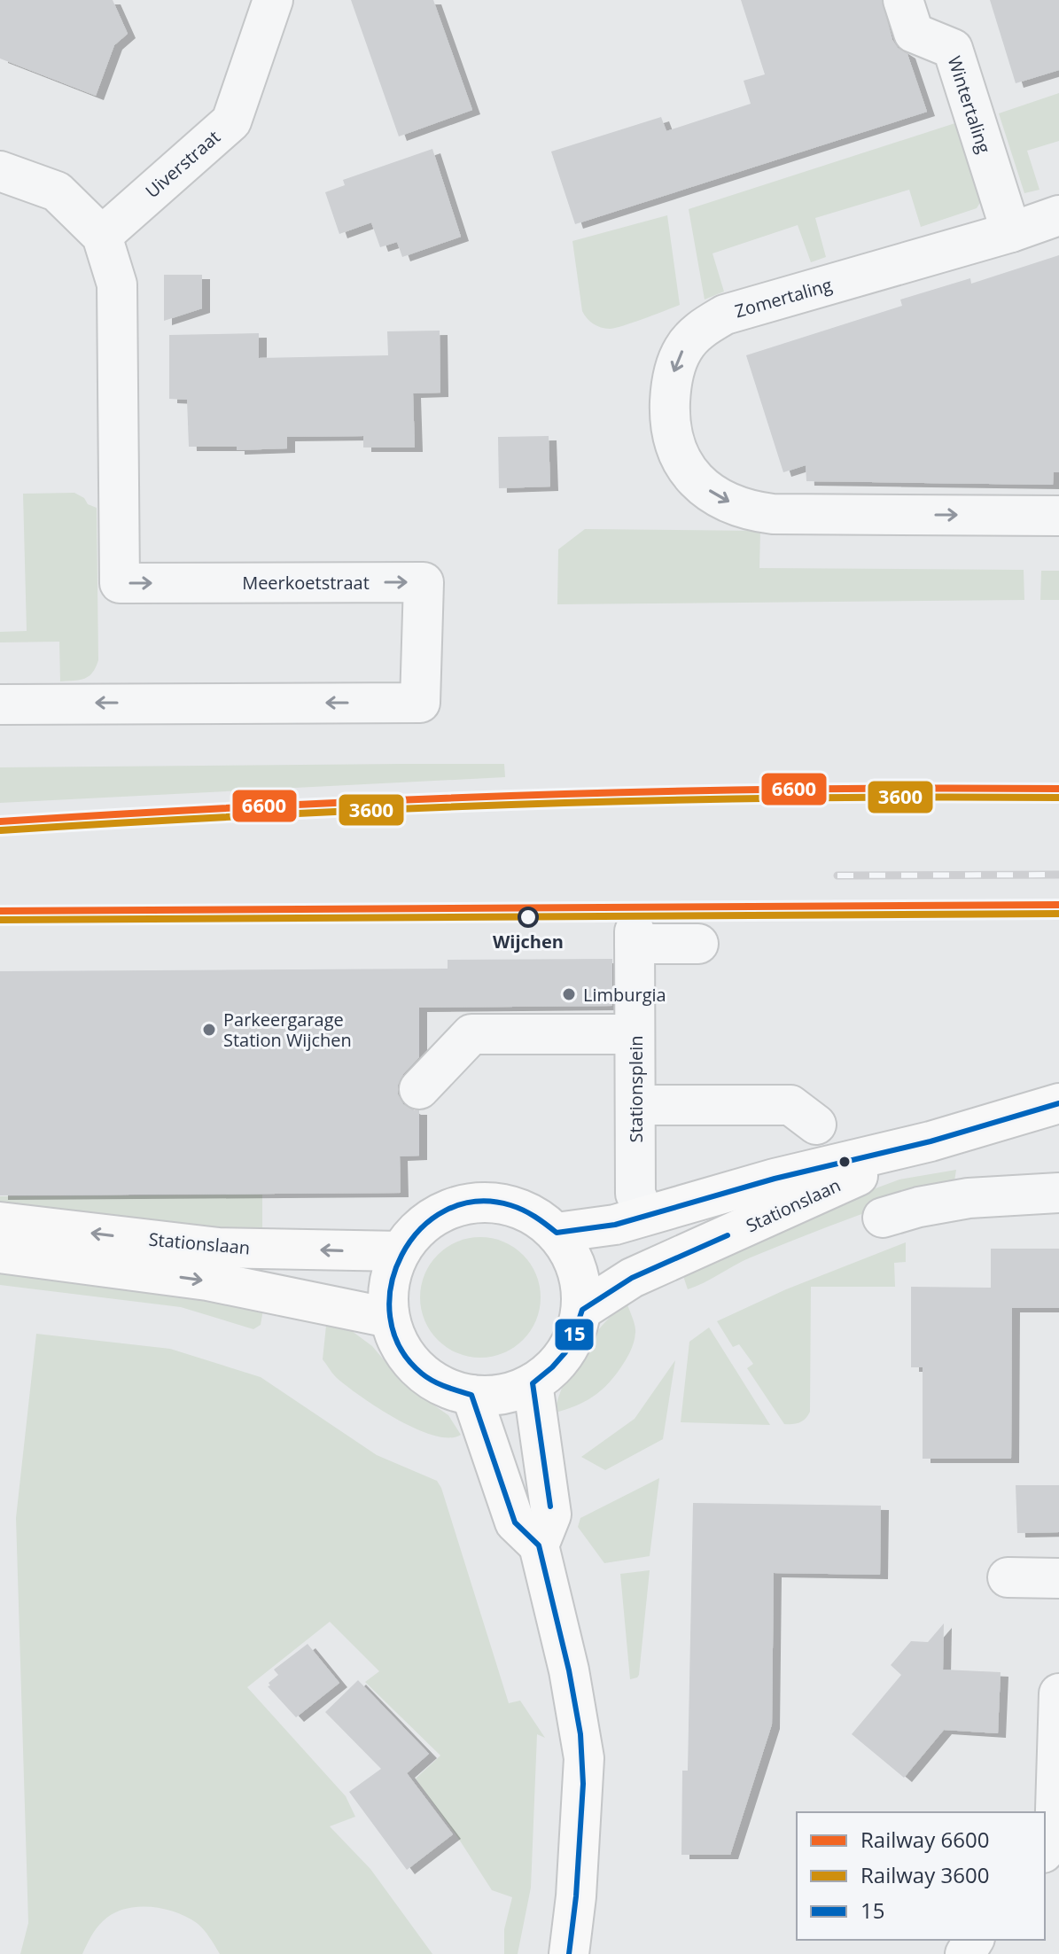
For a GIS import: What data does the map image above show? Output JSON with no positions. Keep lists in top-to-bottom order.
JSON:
{
  "streets": {
    "street": [
      "Wintertaling",
      "Uiverstraat",
      "Zomertaling",
      "Meerkoetstraat",
      "Stationsplein",
      "Stationslaan"
    ]
  },
  "crossings": [
    ["Wintertaling", "Zomertaling"],
    ["Uiverstraat", "Meerkoetstraat"]
  ],
  "places": ["Wijchen", "Limburgia", "Parkeergarage Station Wijchen"],
  "lines": ["rail line 6600", "rail line 3600", "transit line 15"],
  "legend": ["Railway 6600", "Railway 3600", "15"]
}
